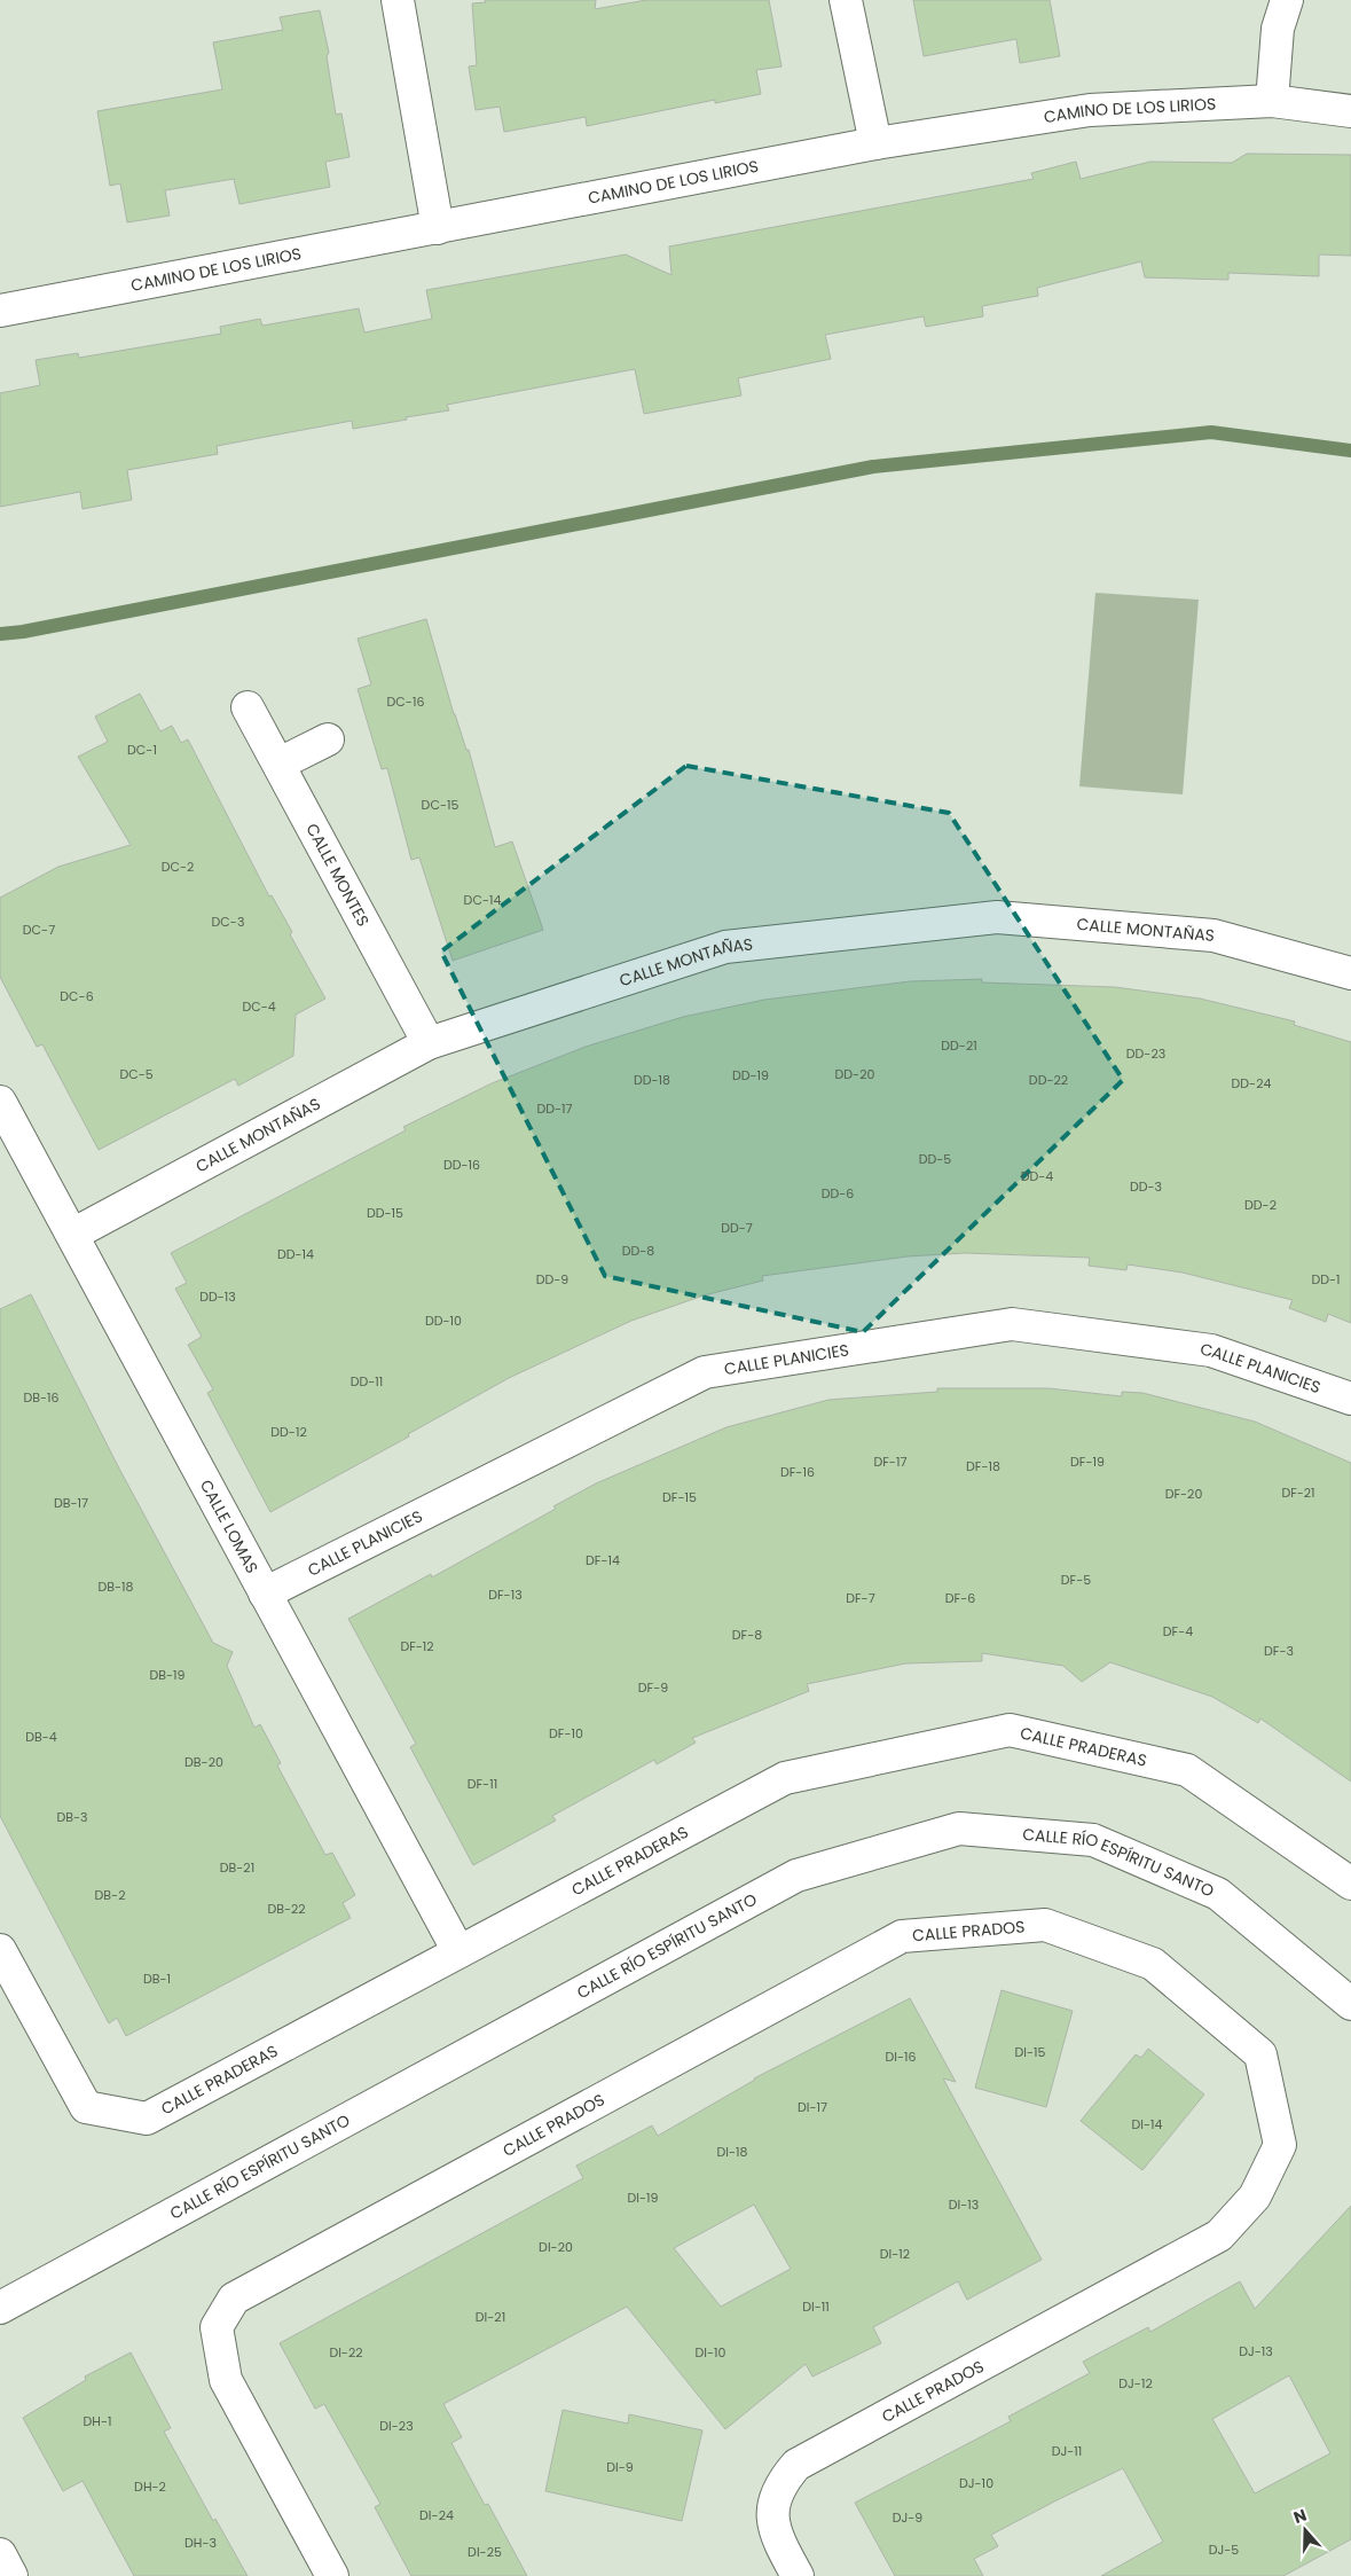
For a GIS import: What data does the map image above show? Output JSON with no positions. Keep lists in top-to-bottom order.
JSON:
{
  "streets": {
    "street": [
      "CAMINO DE LOS LIRIOS",
      "CALLE MONTES",
      "CALLE MONTAÑAS",
      "CALLE PLANICIES",
      "CALLE LOMAS",
      "CALLE PRADERAS",
      "CALLE RÍO ESPÍRITU SANTO",
      "CALLE PRADOS"
    ]
  },
  "crossings": [
    ["CALLE MONTES", "CALLE MONTAÑAS"],
    ["CALLE MONTAÑAS", "CALLE LOMAS"],
    ["CALLE PLANICIES", "CALLE LOMAS"],
    ["CALLE LOMAS", "CALLE PRADERAS"]
  ],
  "house_numbers": [
    "DC-16",
    "DC-1",
    "DC-15",
    "DC-2",
    "DC-14",
    "DC-3",
    "DC-7",
    "DC-6",
    "DC-4",
    "DD-21",
    "DD-23",
    "DC-5",
    "DD-20",
    "DD-19",
    "DD-18",
    "DD-22",
    "DD-24",
    "DD-17",
    "DD-5",
    "DD-16",
    "DD-4",
    "DD-3",
    "DD-6",
    "DD-2",
    "DD-15",
    "DD-7",
    "DD-8",
    "DD-14",
    "DD-9",
    "DD-1",
    "DD-13",
    "DD-10",
    "DD-11",
    "DB-16",
    "DD-12",
    "DF-17",
    "DF-19",
    "DF-18",
    "DF-16",
    "DF-21",
    "DF-20",
    "DF-15",
    "DB-17",
    "DF-14",
    "DF-5",
    "DB-18",
    "DF-13",
    "DF-7",
    "DF-6",
    "DF-4",
    "DF-8",
    "DF-12",
    "DF-3",
    "DB-19",
    "DF-9",
    "DF-10",
    "DB-4",
    "DB-20",
    "DF-11",
    "DB-3",
    "DB-21",
    "DB-2",
    "DB-22",
    "DB-1",
    "DI-15",
    "DI-16",
    "DI-17",
    "DI-14",
    "DI-18",
    "DI-19",
    "DI-13",
    "DI-20",
    "DI-12",
    "DI-11",
    "DI-21",
    "DJ-13",
    "DI-22",
    "DI-10",
    "DJ-12",
    "DH-1",
    "DI-23",
    "DJ-11",
    "DI-9",
    "DJ-10",
    "DH-2",
    "DI-24",
    "DJ-9",
    "DH-3",
    "DJ-5",
    "DI-25"
  ],
  "north": "top"
}
